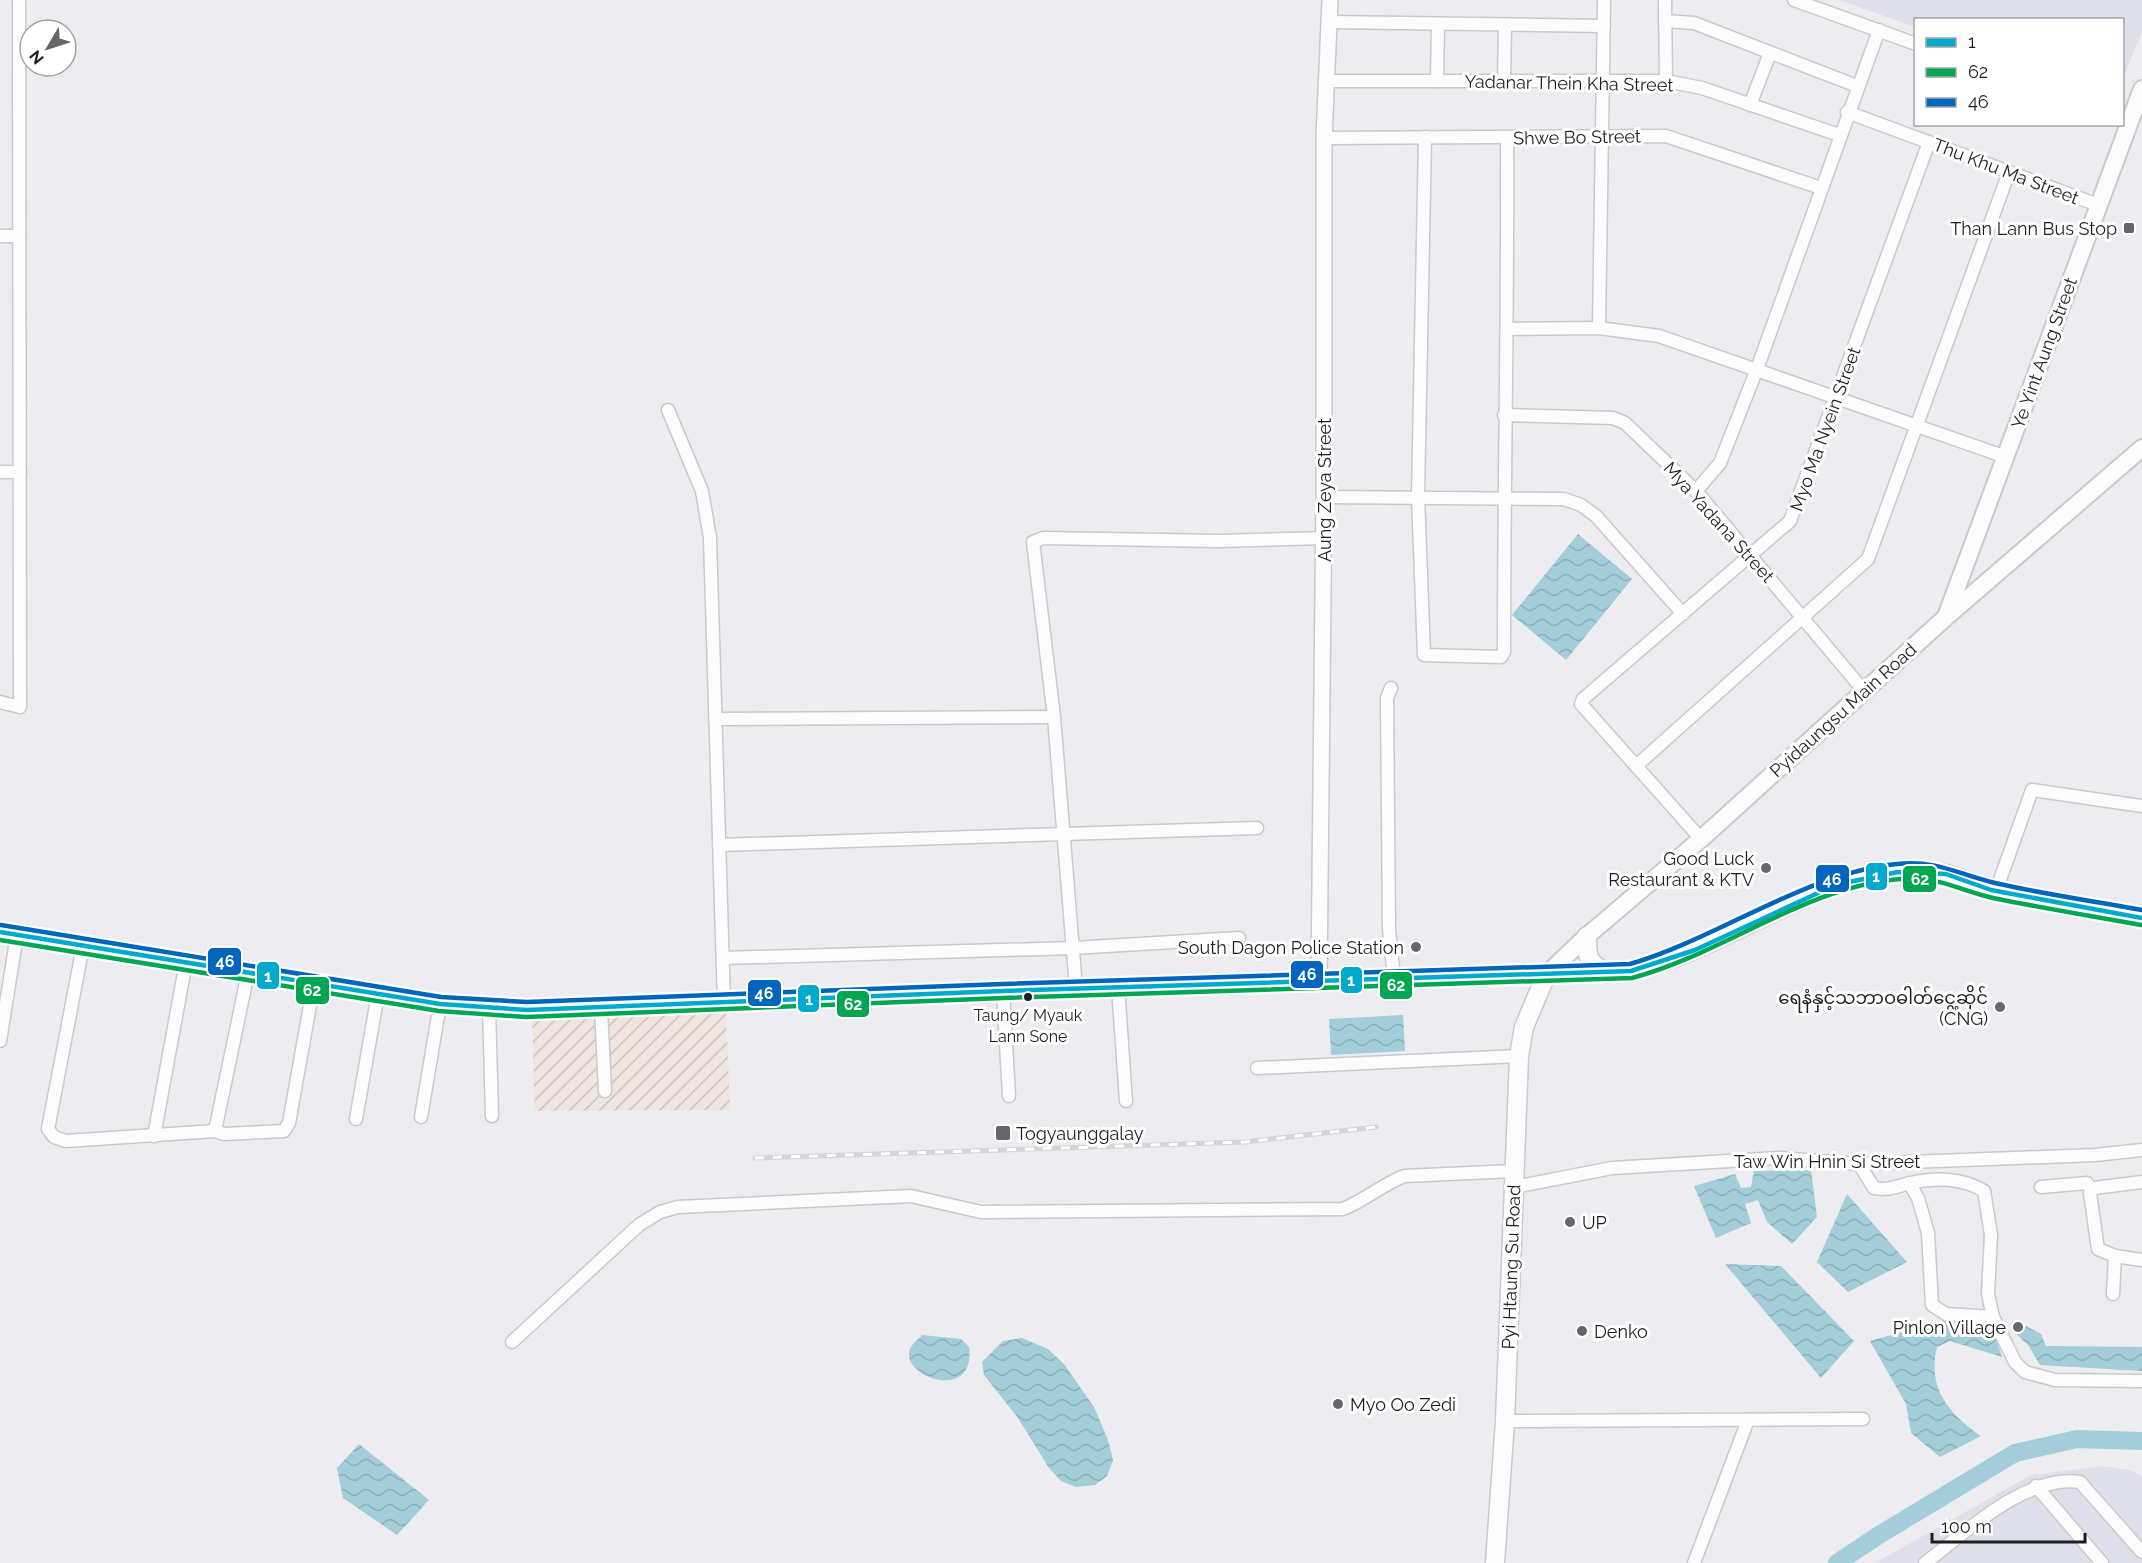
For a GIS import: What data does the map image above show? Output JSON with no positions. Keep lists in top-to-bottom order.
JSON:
{
  "streets": {
    "main road": ["Ye Yint Aung Street", "Pyidaungsu Main Road", "Pyi Htaung Su Road"],
    "street": [
      "Yadanar Thein Kha Street",
      "Shwe Bo Street",
      "Thu Khu Ma Street",
      "Myo Ma Nyein Street",
      "Aung Zeya Street",
      "Mya Yadana Street",
      "Taw Win Hnin Si Street"
    ]
  },
  "crossings": [
    ["Yadanar Thein Kha Street", "Aung Zeya Street"],
    ["Shwe Bo Street", "Aung Zeya Street"],
    ["Thu Khu Ma Street", "Ye Yint Aung Street"],
    ["Thu Khu Ma Street", "Myo Ma Nyein Street"],
    ["Ye Yint Aung Street", "Pyidaungsu Main Road"],
    ["Myo Ma Nyein Street", "Mya Yadana Street"],
    ["Mya Yadana Street", "Pyidaungsu Main Road"],
    ["Pyidaungsu Main Road", "Pyi Htaung Su Road"],
    ["Taw Win Hnin Si Street", "Pyi Htaung Su Road"]
  ],
  "places": {
    "transit": ["Than Lann Bus Stop", "Togyaunggalay"],
    "other": [
      "Good Luck Restaurant & KTV",
      "South Dagon Police Station",
      "Taung/ Myauk Lann Sone",
      "ရေနံနှင့်သဘာဝဓါတ်ငွေ့ဆိုင် (CNG)",
      "UP",
      "Pinlon Village",
      "Denko",
      "Myo Oo Zedi"
    ]
  },
  "lines": ["transit line 46", "transit line 1", "transit line 62"],
  "legend": ["1", "62", "46"],
  "scale_bar": "100 m",
  "north": "bottom left"
}
